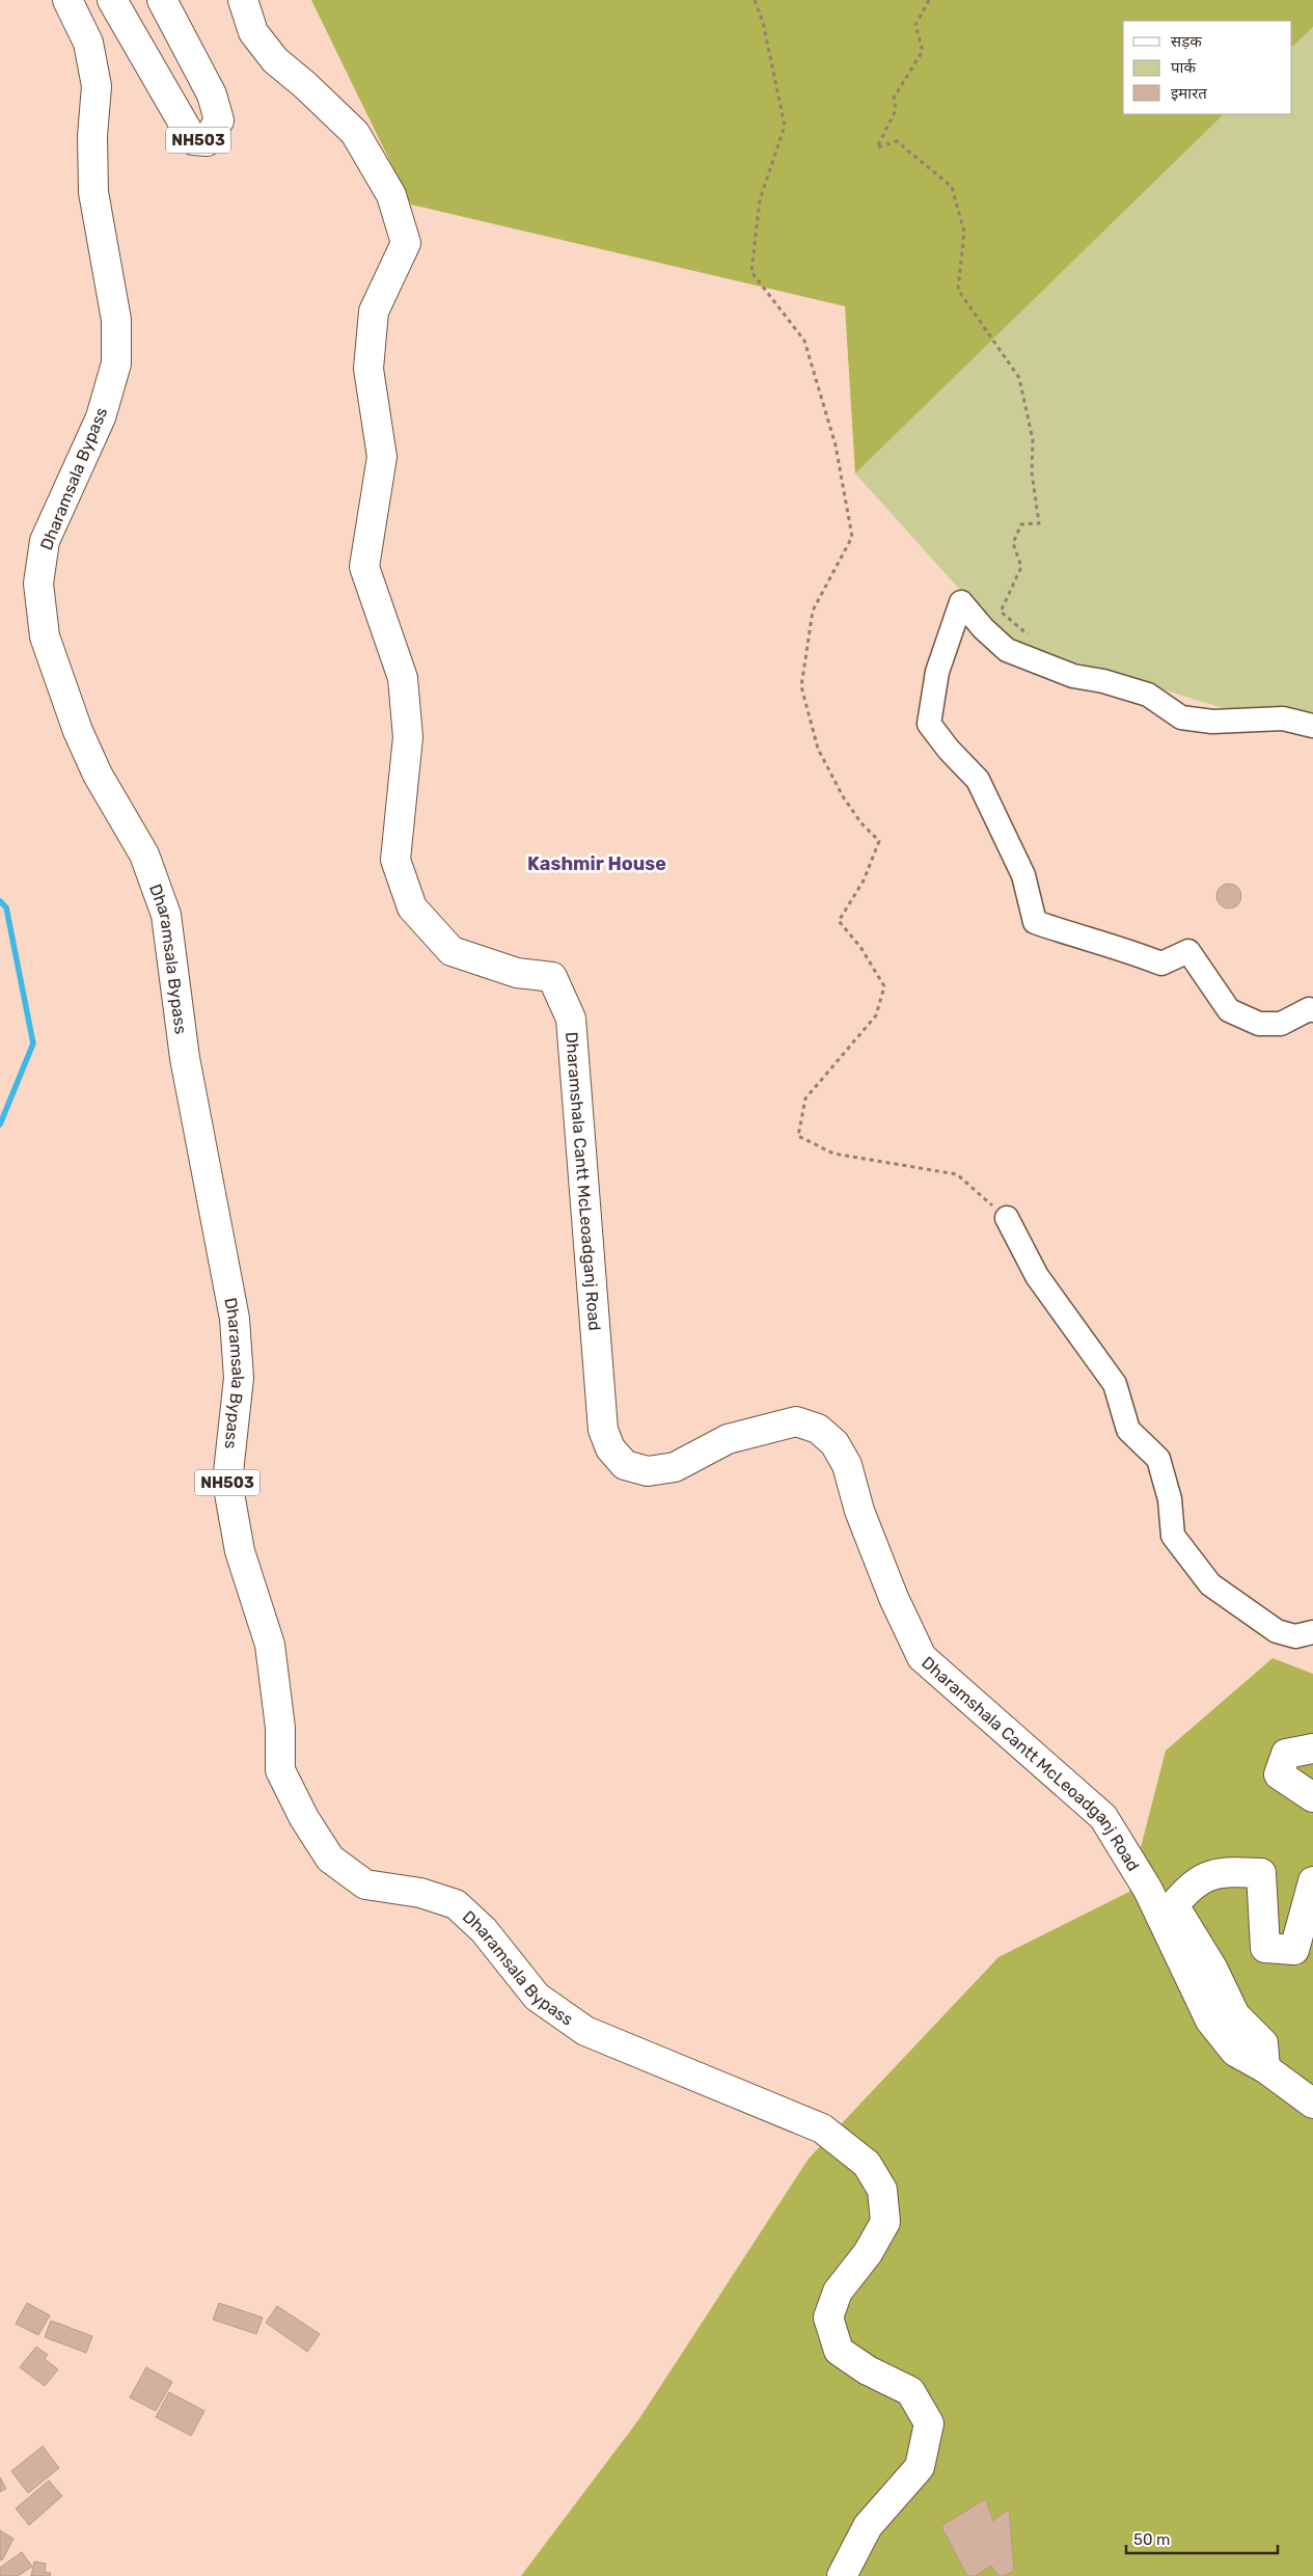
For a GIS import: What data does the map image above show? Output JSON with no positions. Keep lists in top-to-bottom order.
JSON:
{
  "streets": {
    "main road": ["NH503", "Dharamsala Bypass", "Dharamshala Cantt McLeoadganj Road"]
  },
  "districts": ["Kashmir House"],
  "legend": ["सड़क", "पार्क", "इमारत"],
  "scale_bar": "50 m"
}
